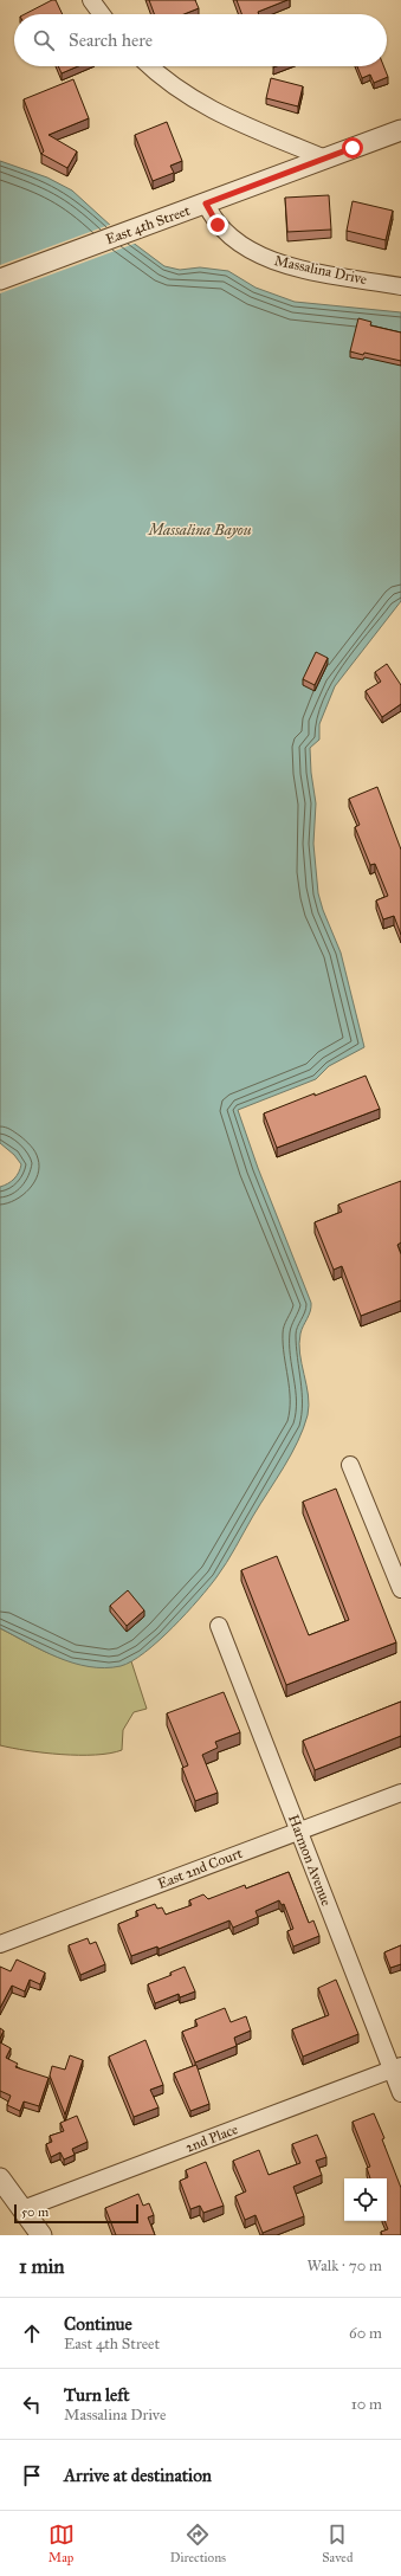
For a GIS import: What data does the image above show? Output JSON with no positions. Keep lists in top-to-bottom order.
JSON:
{
  "streets": {
    "street": [
      "East 4th Street",
      "Massalina Drive",
      "Harmon Avenue",
      "East 2nd Court",
      "2nd Place"
    ]
  },
  "crossings": [
    ["East 4th Street", "Massalina Drive"],
    ["Harmon Avenue", "East 2nd Court"],
    ["Harmon Avenue", "2nd Place"]
  ],
  "water": ["Massalina Bayou"],
  "scale_bar": "50 m",
  "page": {
    "search": "Search here",
    "scale": "50 m",
    "heading": ["1 min", "Walk · 70 m"],
    "list": [
      ["Continue", "East 4th Street", "60 m"],
      ["Turn left", "Massalina Drive", "10 m"],
      "Arrive at destination"
    ],
    "nav": ["Map", "Directions", "Saved"]
  }
}
